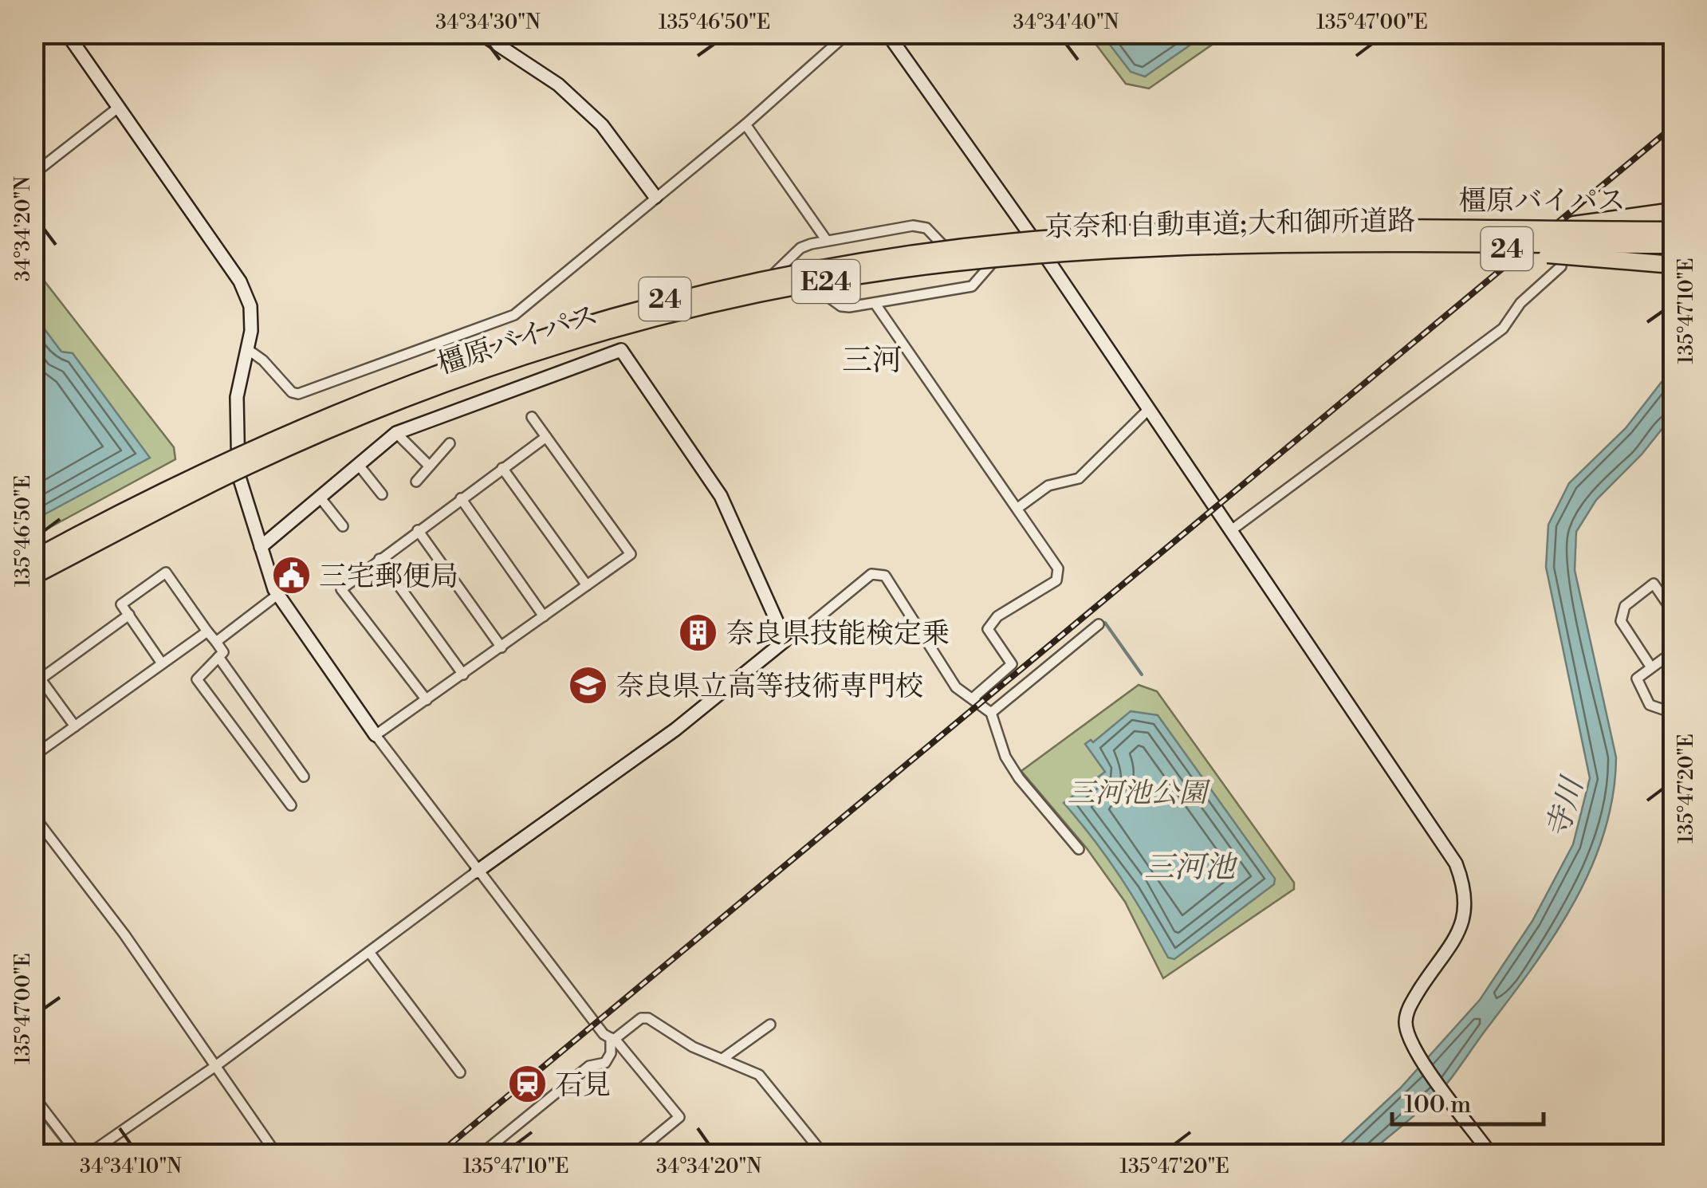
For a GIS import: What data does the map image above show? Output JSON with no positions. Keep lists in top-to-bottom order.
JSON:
{
  "streets": {
    "highway": [
      "橿原バイパス",
      "京奈和自動車道;大和御所道路",
      "24",
      "E24"
    ]
  },
  "crossings": [
    ["橿原バイパス", "京奈和自動車道;大和御所道路"]
  ],
  "districts": ["三河"],
  "water": ["寺川", "三河池"],
  "parks": ["三河池公園"],
  "places": {
    "public building": ["三宅郵便局"],
    "building": ["奈良県技能検定乗"],
    "school or university": ["奈良県立高等技術専門校"],
    "station": ["石見"]
  },
  "scale_bar": "100 m",
  "coordinates": [
    "34°34'30\"N",
    "135°46'50\"E",
    "34°34'40\"N",
    "135°47'00\"E",
    "34°34'20\"N",
    "135°47'10\"E",
    "135°47'20\"E",
    "34°34'10\"N"
  ]
}
